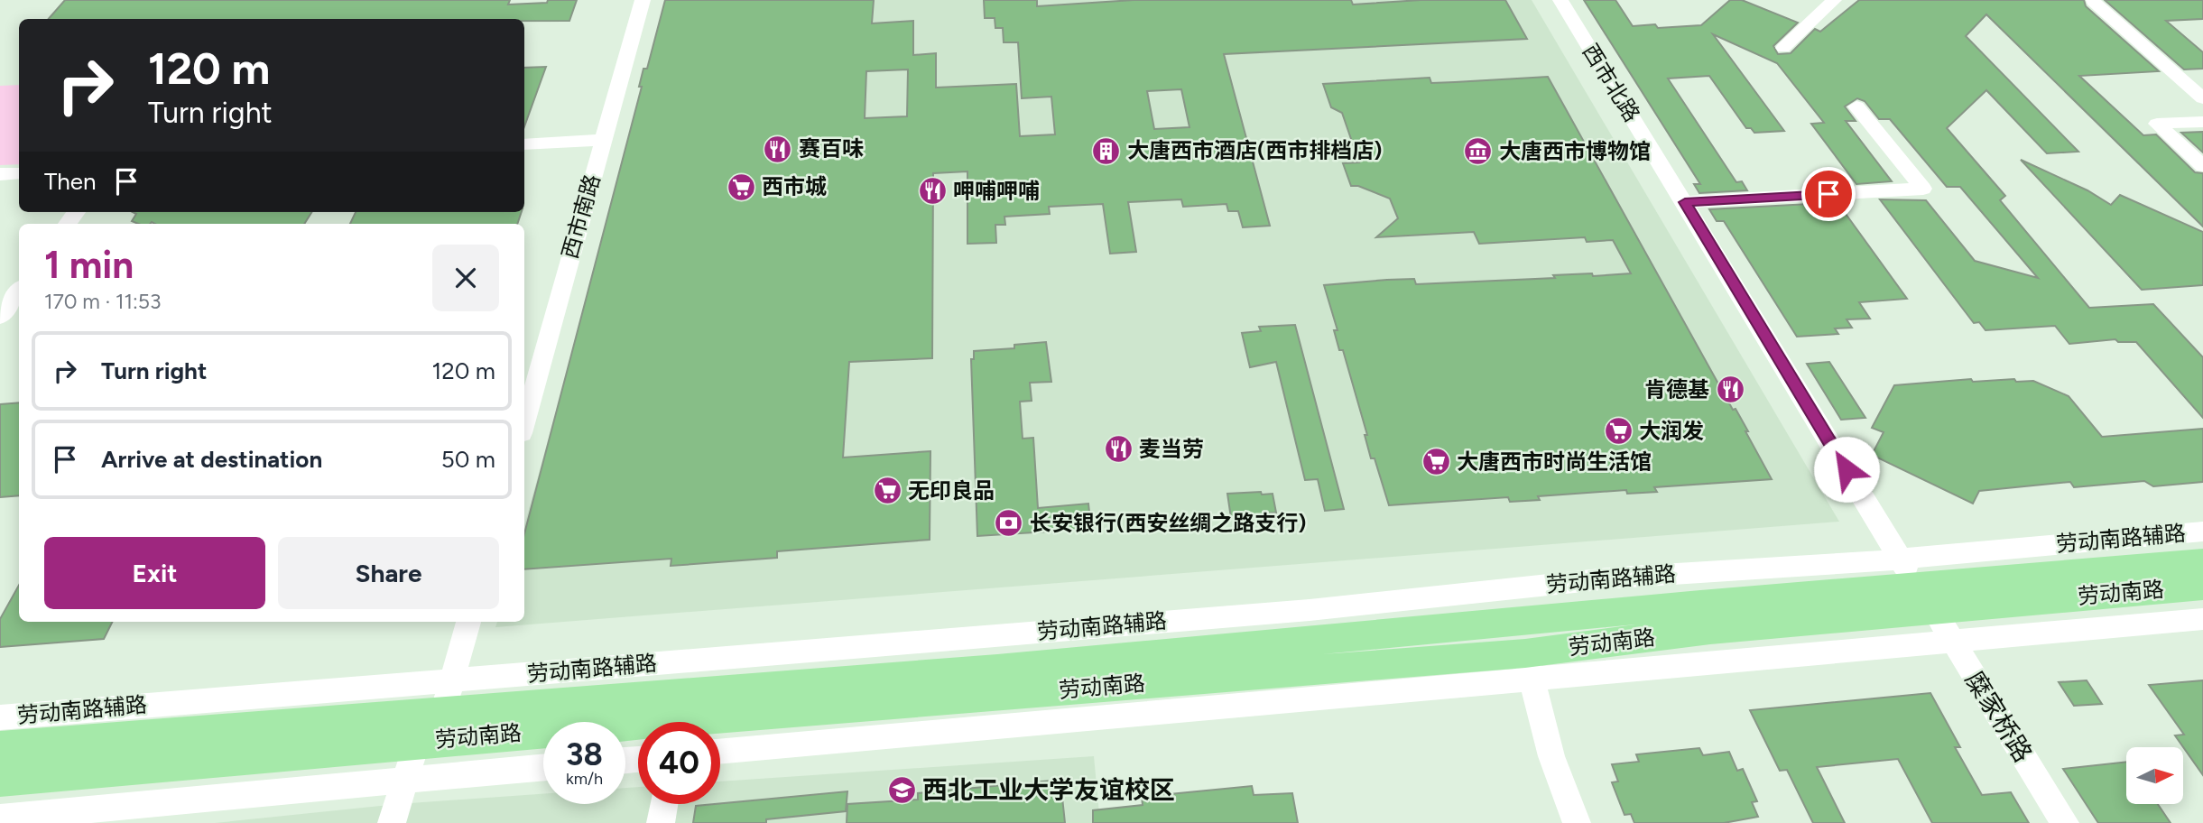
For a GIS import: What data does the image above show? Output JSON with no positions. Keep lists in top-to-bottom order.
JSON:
{
  "streets": {
    "main road": ["劳动南路"],
    "street": [
      "西市北路",
      "西市南路",
      "劳动南路辅路",
      "糜家桥路"
    ]
  },
  "crossings": [
    ["西市北路", "劳动南路辅路"],
    ["西市北路", "劳动南路"],
    ["西市北路", "糜家桥路"],
    ["劳动南路", "糜家桥路"]
  ],
  "places": {
    "restaurant": [
      "赛百味",
      "呷哺呷哺",
      "肯德基",
      "麦当劳"
    ],
    "building": ["大唐西市酒店(西市排档店)"],
    "museum": ["大唐西市博物馆"],
    "supermarket": [
      "西市城",
      "大润发",
      "大唐西市时尚生活馆",
      "无印良品"
    ],
    "bank": ["长安银行(西安丝绸之路支行)"],
    "school or university": ["西北工业大学友谊校区"]
  },
  "north": "right",
  "page": {
    "turn": ["120 m", "Turn right"],
    "then": "Then",
    "heading": ["1 min", "170 m · 11:53"],
    "list": [
      {
        "name": "Turn right",
        "value": "120 m"
      },
      {
        "name": "Arrive at destination",
        "value": "50 m"
      }
    ],
    "buttons": ["Exit", "Share"],
    "speed": "38 km/h",
    "limit": "40"
  }
}
